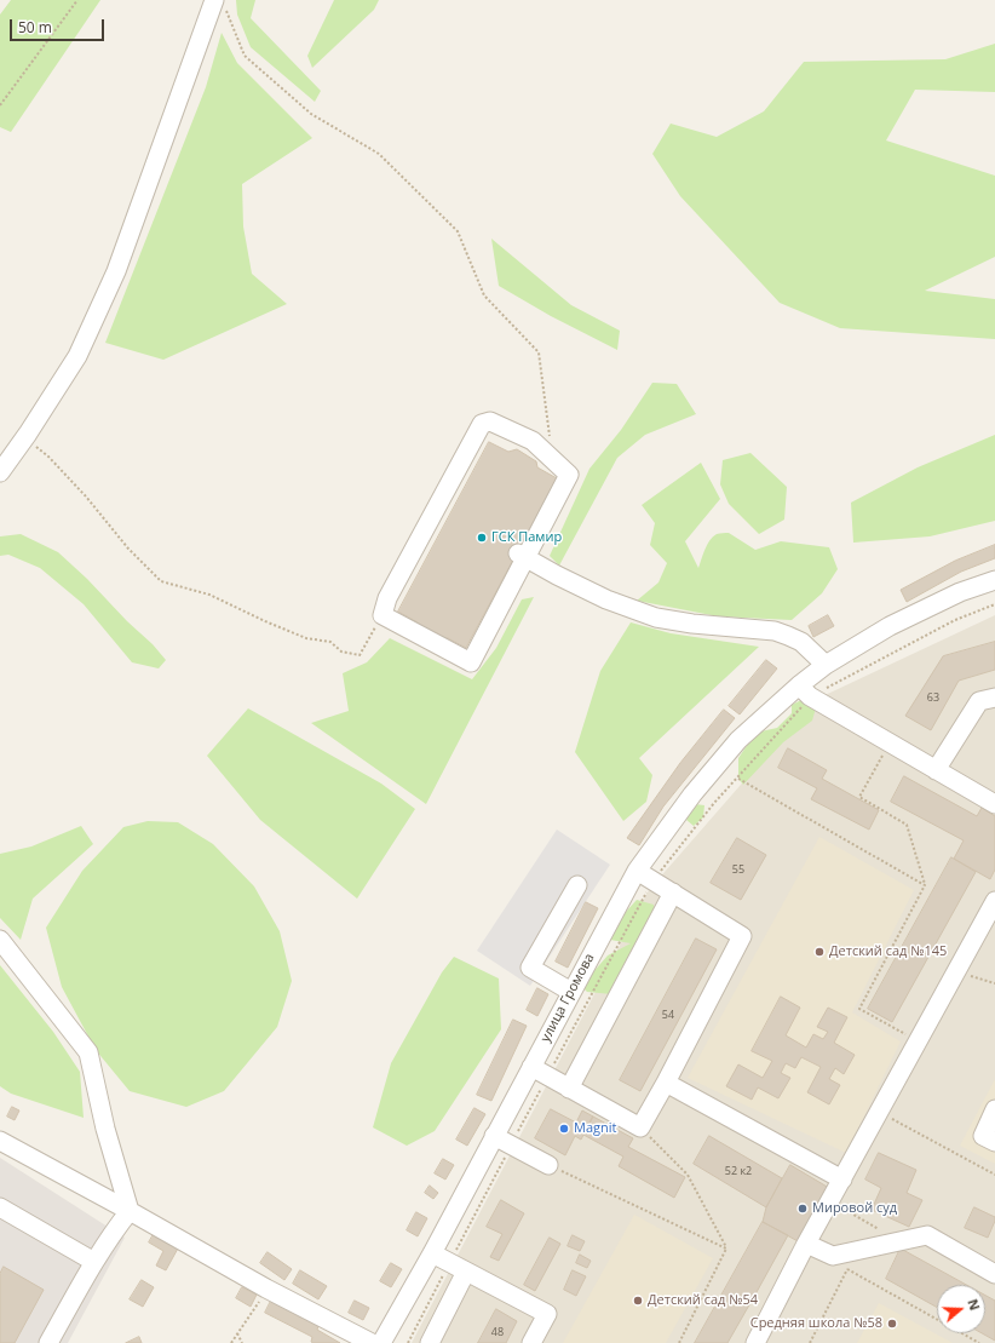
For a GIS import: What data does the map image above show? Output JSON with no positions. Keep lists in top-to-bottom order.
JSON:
{
  "streets": {
    "street": ["улица Громова"]
  },
  "places": [
    "ГСК Памир",
    "Детский сад №145",
    "Magnit",
    "Мировой суд",
    "Детский сад №54",
    "Средняя школа №58"
  ],
  "house_numbers": [
    "63",
    "55",
    "54",
    "52 к2",
    "48"
  ],
  "scale_bar": "50 m",
  "north": "right"
}
